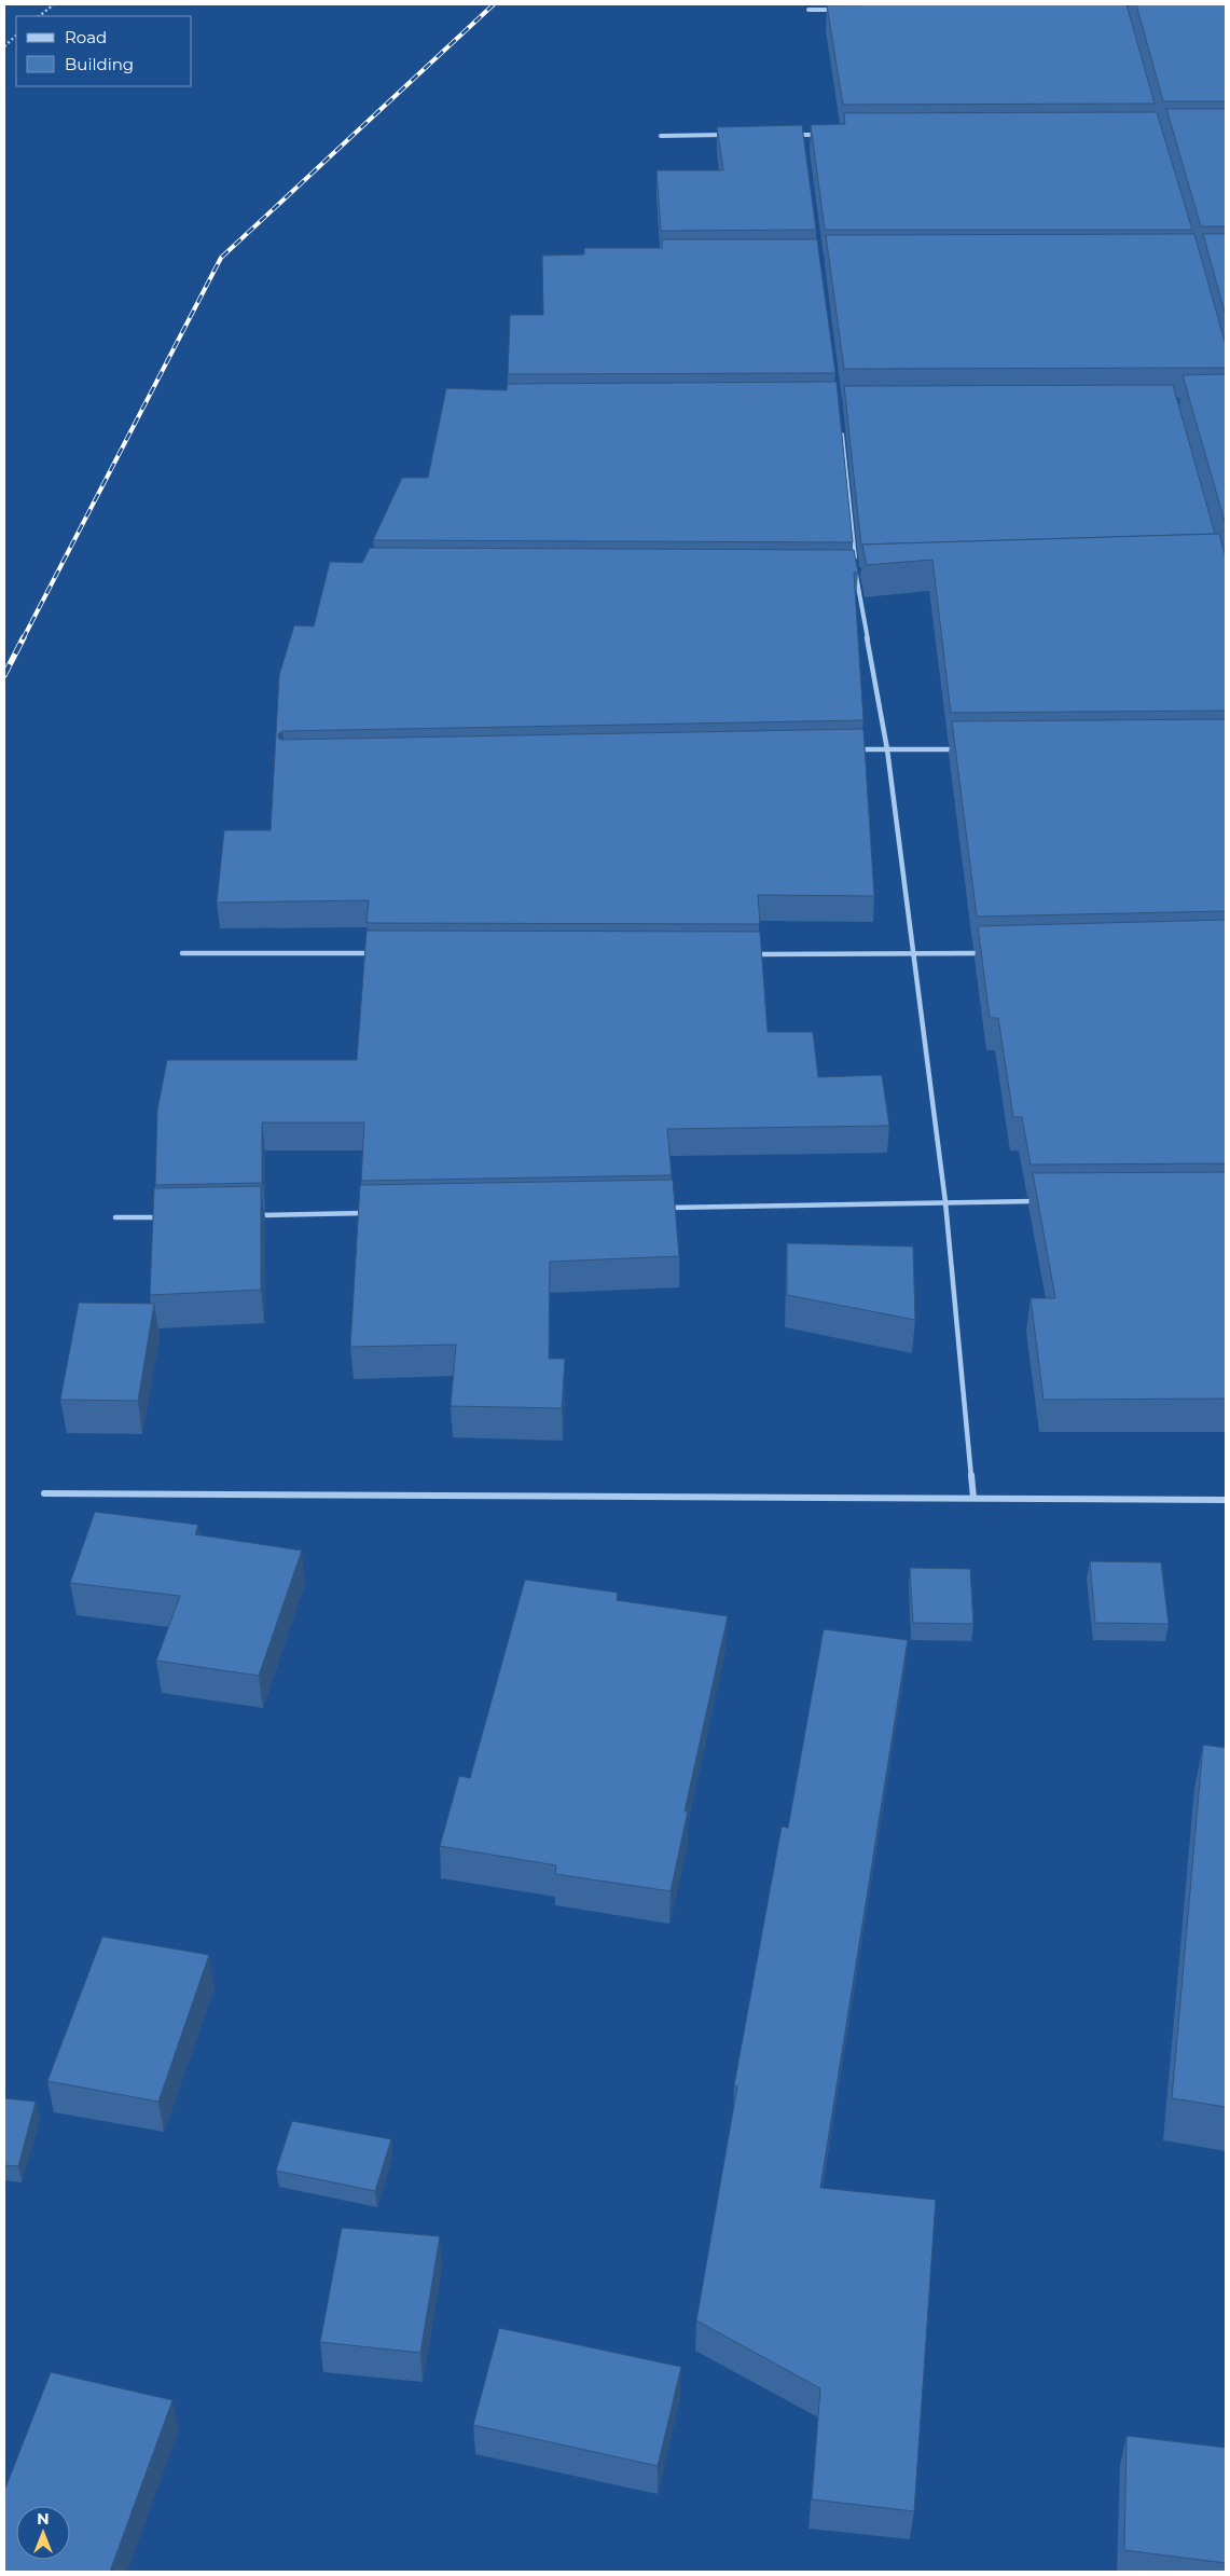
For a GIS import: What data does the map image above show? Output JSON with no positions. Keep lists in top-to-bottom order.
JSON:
{
  "legend": ["Road", "Building"],
  "north": "top"
}
